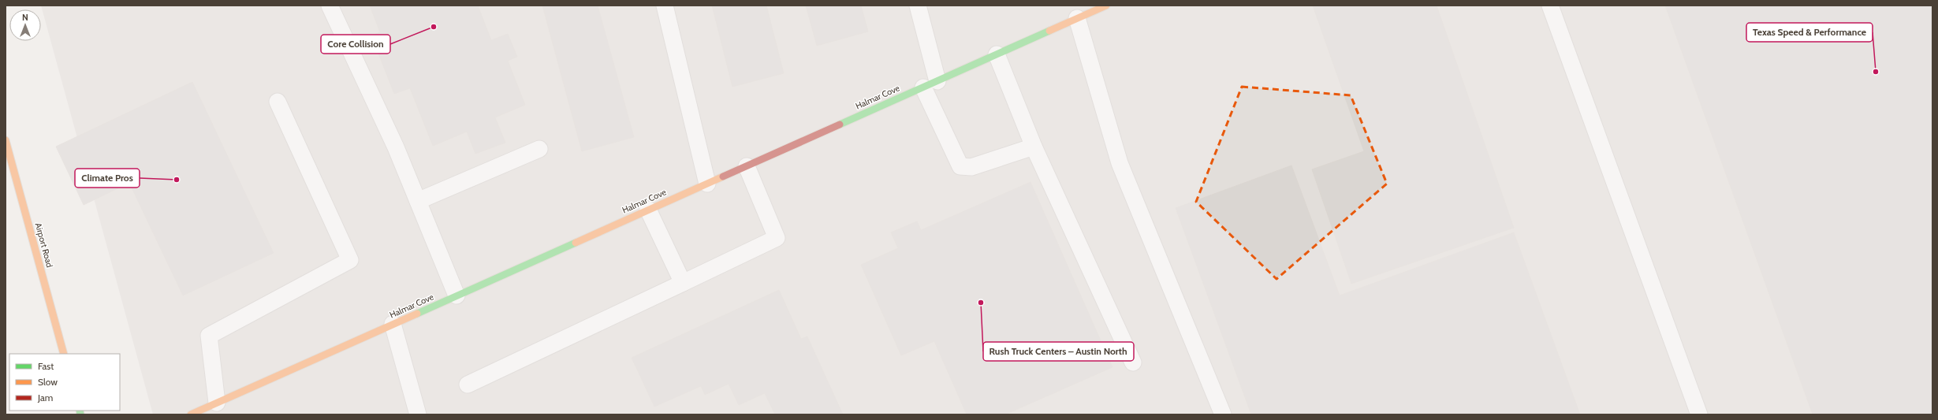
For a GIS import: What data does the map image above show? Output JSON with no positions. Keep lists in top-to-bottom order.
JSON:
{
  "streets": {
    "street": ["Halmar Cove", "Airport Road"]
  },
  "places": [
    "Core Collision",
    "Texas Speed & Performance",
    "Climate Pros",
    "Rush Truck Centers – Austin North"
  ],
  "legend": ["Fast", "Slow", "Jam"],
  "north": "top"
}
